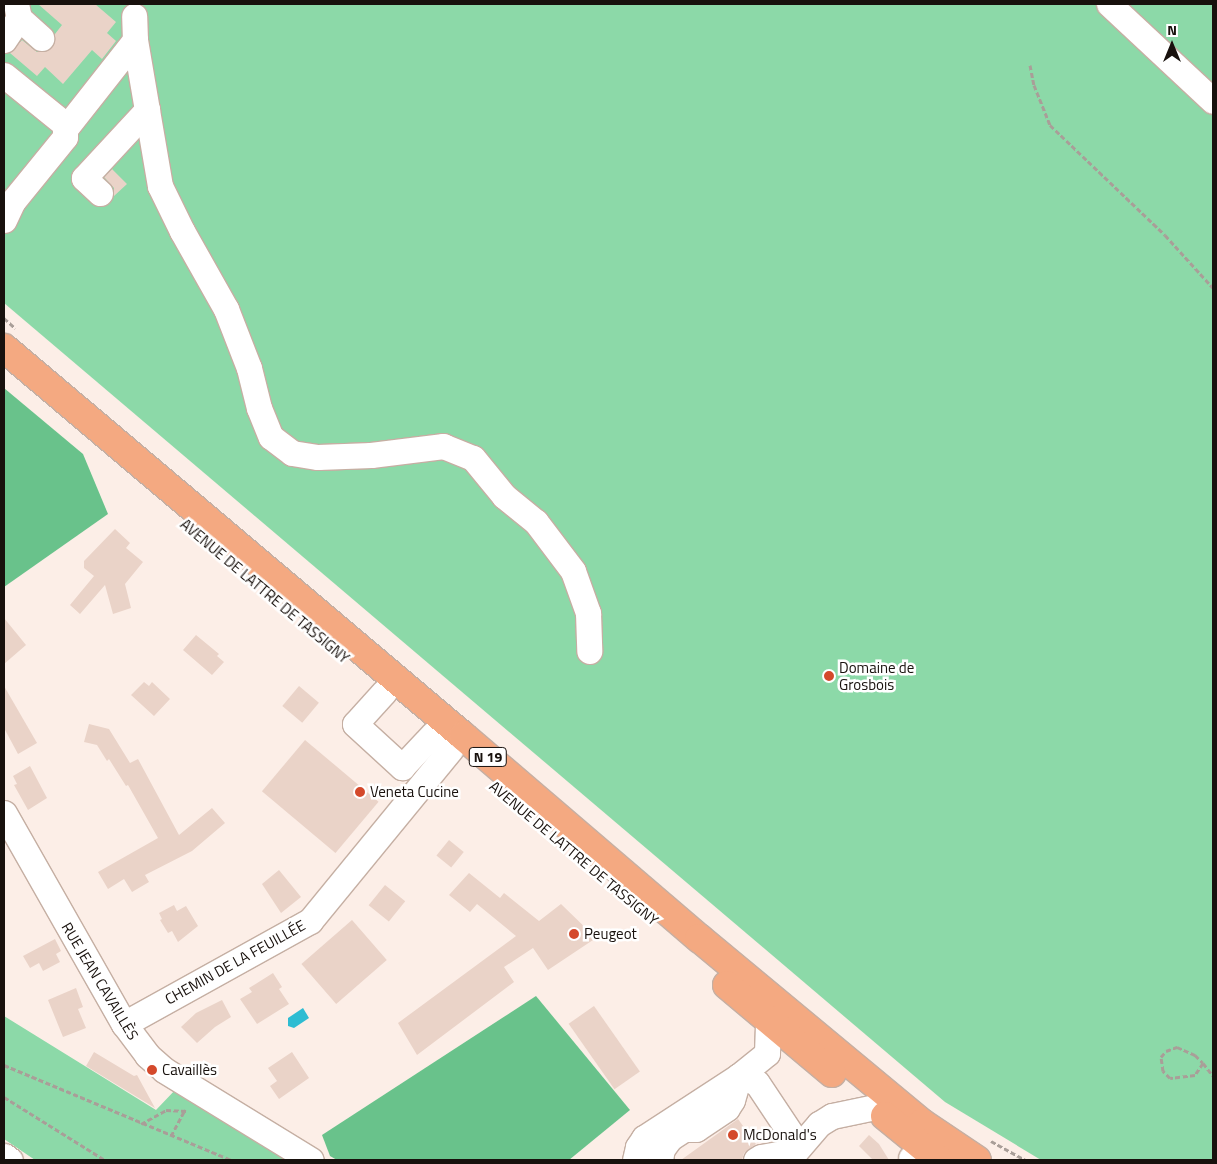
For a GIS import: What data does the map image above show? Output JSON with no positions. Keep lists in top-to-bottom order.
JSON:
{
  "streets": {
    "main road": ["AVENUE DE LATTRE DE TASSIGNY", "N 19"],
    "street": ["CHEMIN DE LA FEUILLÉE", "RUE JEAN CAVAILLÈS"]
  },
  "crossings": [
    ["AVENUE DE LATTRE DE TASSIGNY", "CHEMIN DE LA FEUILLÉE"],
    ["CHEMIN DE LA FEUILLÉE", "RUE JEAN CAVAILLÈS"]
  ],
  "places": [
    "Domaine de Grosbois",
    "Veneta Cucine",
    "Peugeot",
    "Cavaillès",
    "McDonald's"
  ],
  "north": "top"
}
